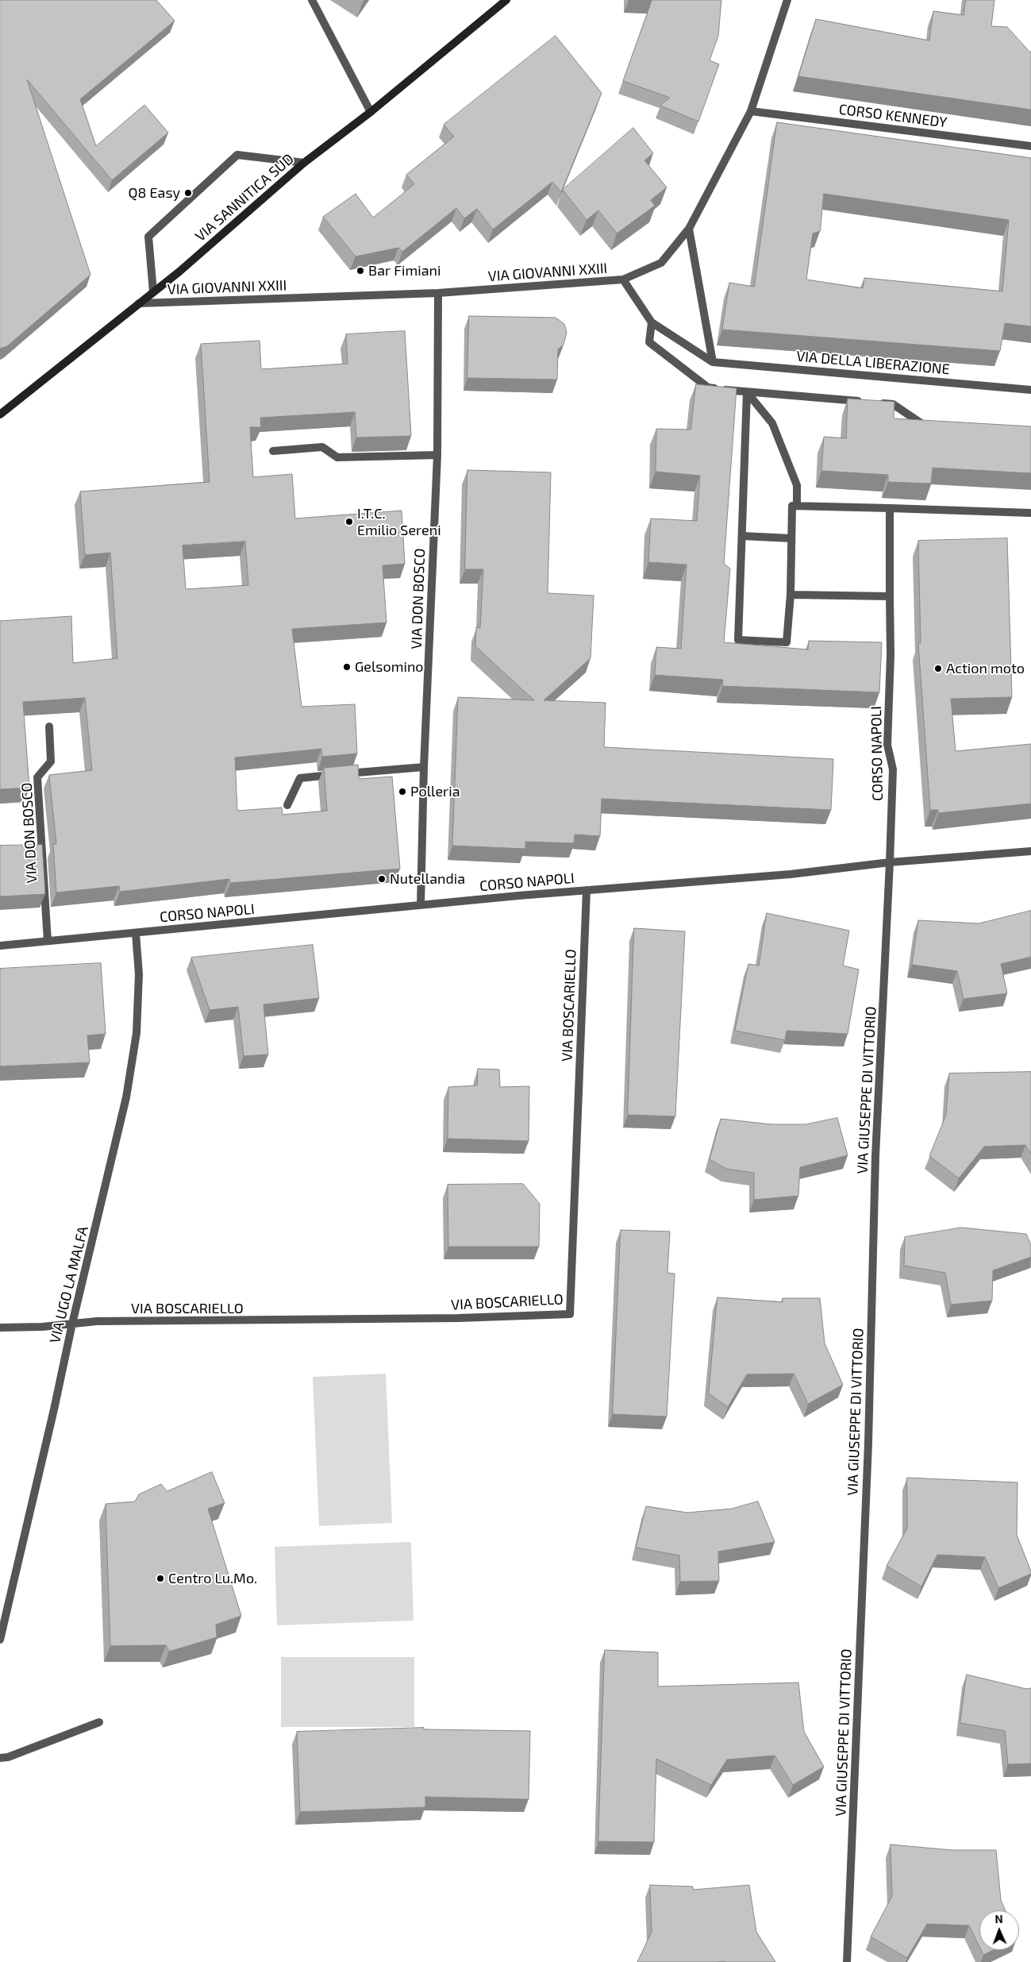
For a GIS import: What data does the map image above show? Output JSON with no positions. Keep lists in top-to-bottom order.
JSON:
{
  "streets": {
    "main road": ["VIA SANNITICA SUD"],
    "street": [
      "CORSO KENNEDY",
      "VIA GIOVANNI XXIII",
      "VIA DELLA LIBERAZIONE",
      "VIA DON BOSCO",
      "CORSO NAPOLI",
      "VIA BOSCARIELLO",
      "VIA GIUSEPPE DI VITTORIO",
      "VIA UGO LA MALFA"
    ]
  },
  "crossings": [
    ["CORSO KENNEDY", "VIA GIOVANNI XXIII"],
    ["VIA SANNITICA SUD", "VIA GIOVANNI XXIII"],
    ["VIA GIOVANNI XXIII", "VIA DELLA LIBERAZIONE"],
    ["VIA GIOVANNI XXIII", "VIA DON BOSCO"],
    ["VIA DON BOSCO", "CORSO NAPOLI"],
    ["CORSO NAPOLI", "VIA BOSCARIELLO"],
    ["CORSO NAPOLI", "VIA GIUSEPPE DI VITTORIO"],
    ["CORSO NAPOLI", "VIA UGO LA MALFA"],
    ["VIA BOSCARIELLO", "VIA UGO LA MALFA"]
  ],
  "places": [
    "Q8 Easy",
    "Bar Fimiani",
    "I.T.C. Emilio Sereni",
    "Gelsomino",
    "Action moto",
    "Polleria",
    "Nutellandia",
    "Centro Lu.Mo."
  ],
  "north": "top"
}
